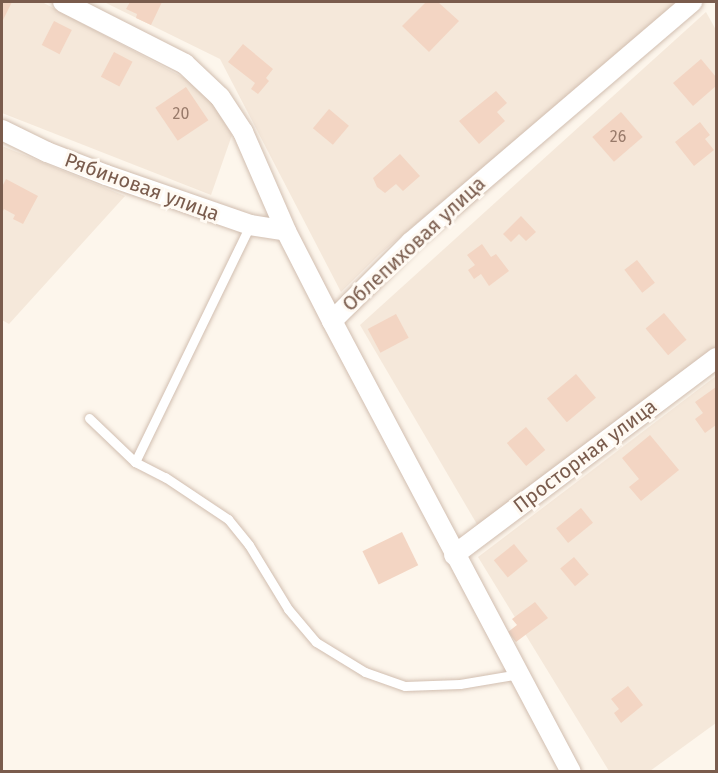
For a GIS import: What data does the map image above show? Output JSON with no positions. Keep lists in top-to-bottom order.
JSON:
{
  "streets": {
    "street": ["Рябиновая улица", "Облепиховая улица", "Просторная улица"]
  },
  "crossings": [
    ["Рябиновая улица", "Облепиховая улица"]
  ],
  "house_numbers": ["20", "26"]
}
